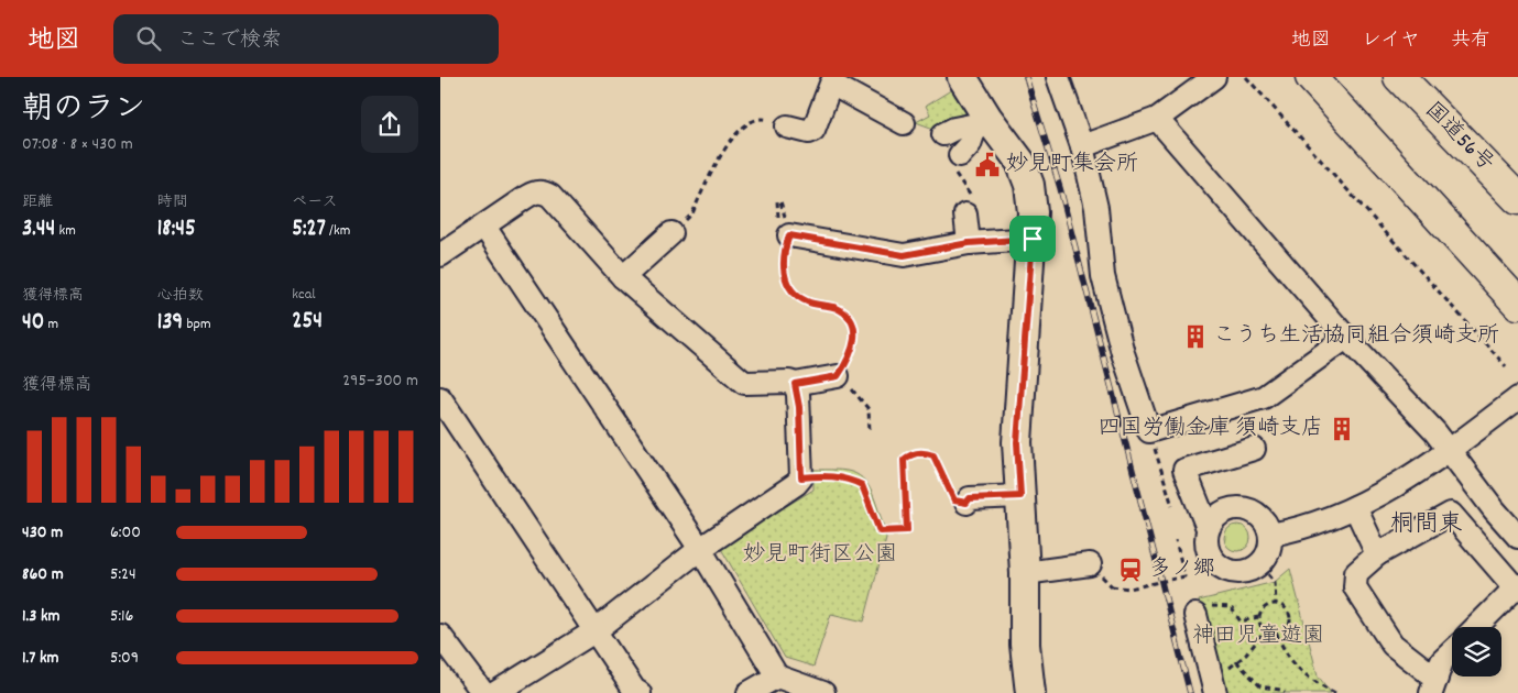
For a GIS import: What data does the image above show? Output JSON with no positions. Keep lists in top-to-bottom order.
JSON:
{
  "streets": {
    "highway": ["国道56号"]
  },
  "districts": ["桐間東"],
  "parks": ["妙見町街区公園", "神田児童遊園"],
  "places": {
    "public building": ["妙見町集会所"],
    "building": ["こうち生活協同組合須崎支所", "四国労働金庫 須崎支店"],
    "station": ["多ノ郷"]
  },
  "page": {
    "header": "地図",
    "search": "ここで検索",
    "nav": ["地図", "レイヤ", "共有"],
    "heading": ["朝のラン", "07:08 · 8 × 430 m"],
    "stats": [
      ["距離", "3.44 km"],
      ["時間", "18:45"],
      ["ペース", "5:27 /km"],
      ["獲得標高", "40 m"],
      ["心拍数", "139 bpm"],
      ["kcal", "254"]
    ],
    "chart": ["獲得標高", "295–300 m"],
    "list": [
      {
        "name": "430 m",
        "note": "6:00"
      },
      {
        "name": "860 m",
        "note": "5:24"
      },
      {
        "name": "1.3 km",
        "note": "5:16"
      },
      {
        "name": "1.7 km",
        "note": "5:09"
      }
    ]
  }
}
